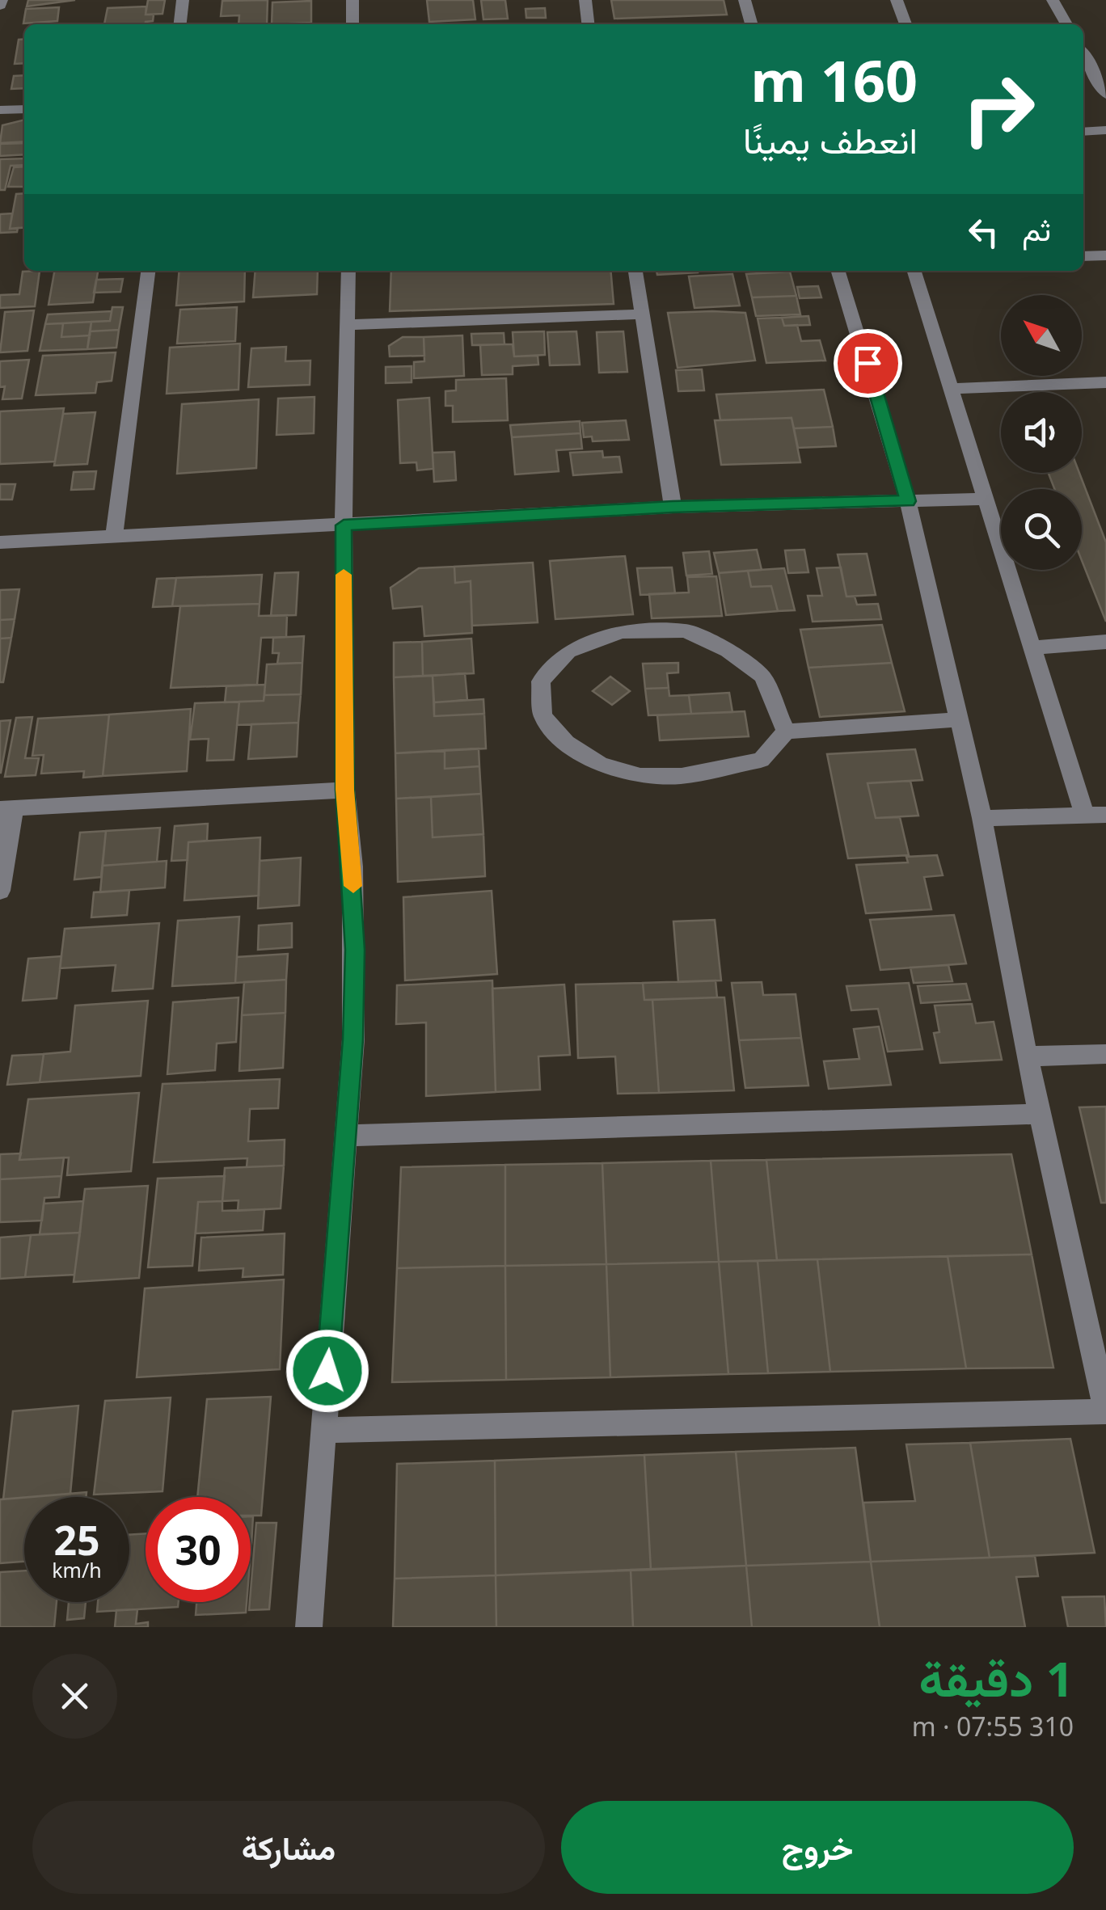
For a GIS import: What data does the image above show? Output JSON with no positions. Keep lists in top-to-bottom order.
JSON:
{
  "north": "top left",
  "page": {
    "turn": ["160 m", "انعطف يمينًا"],
    "then": "ثم",
    "speed": "25 km/h",
    "limit": "30",
    "heading": ["1 دقيقة", "310 m · 07:55"],
    "buttons": ["خروج", "مشاركة"]
  }
}
